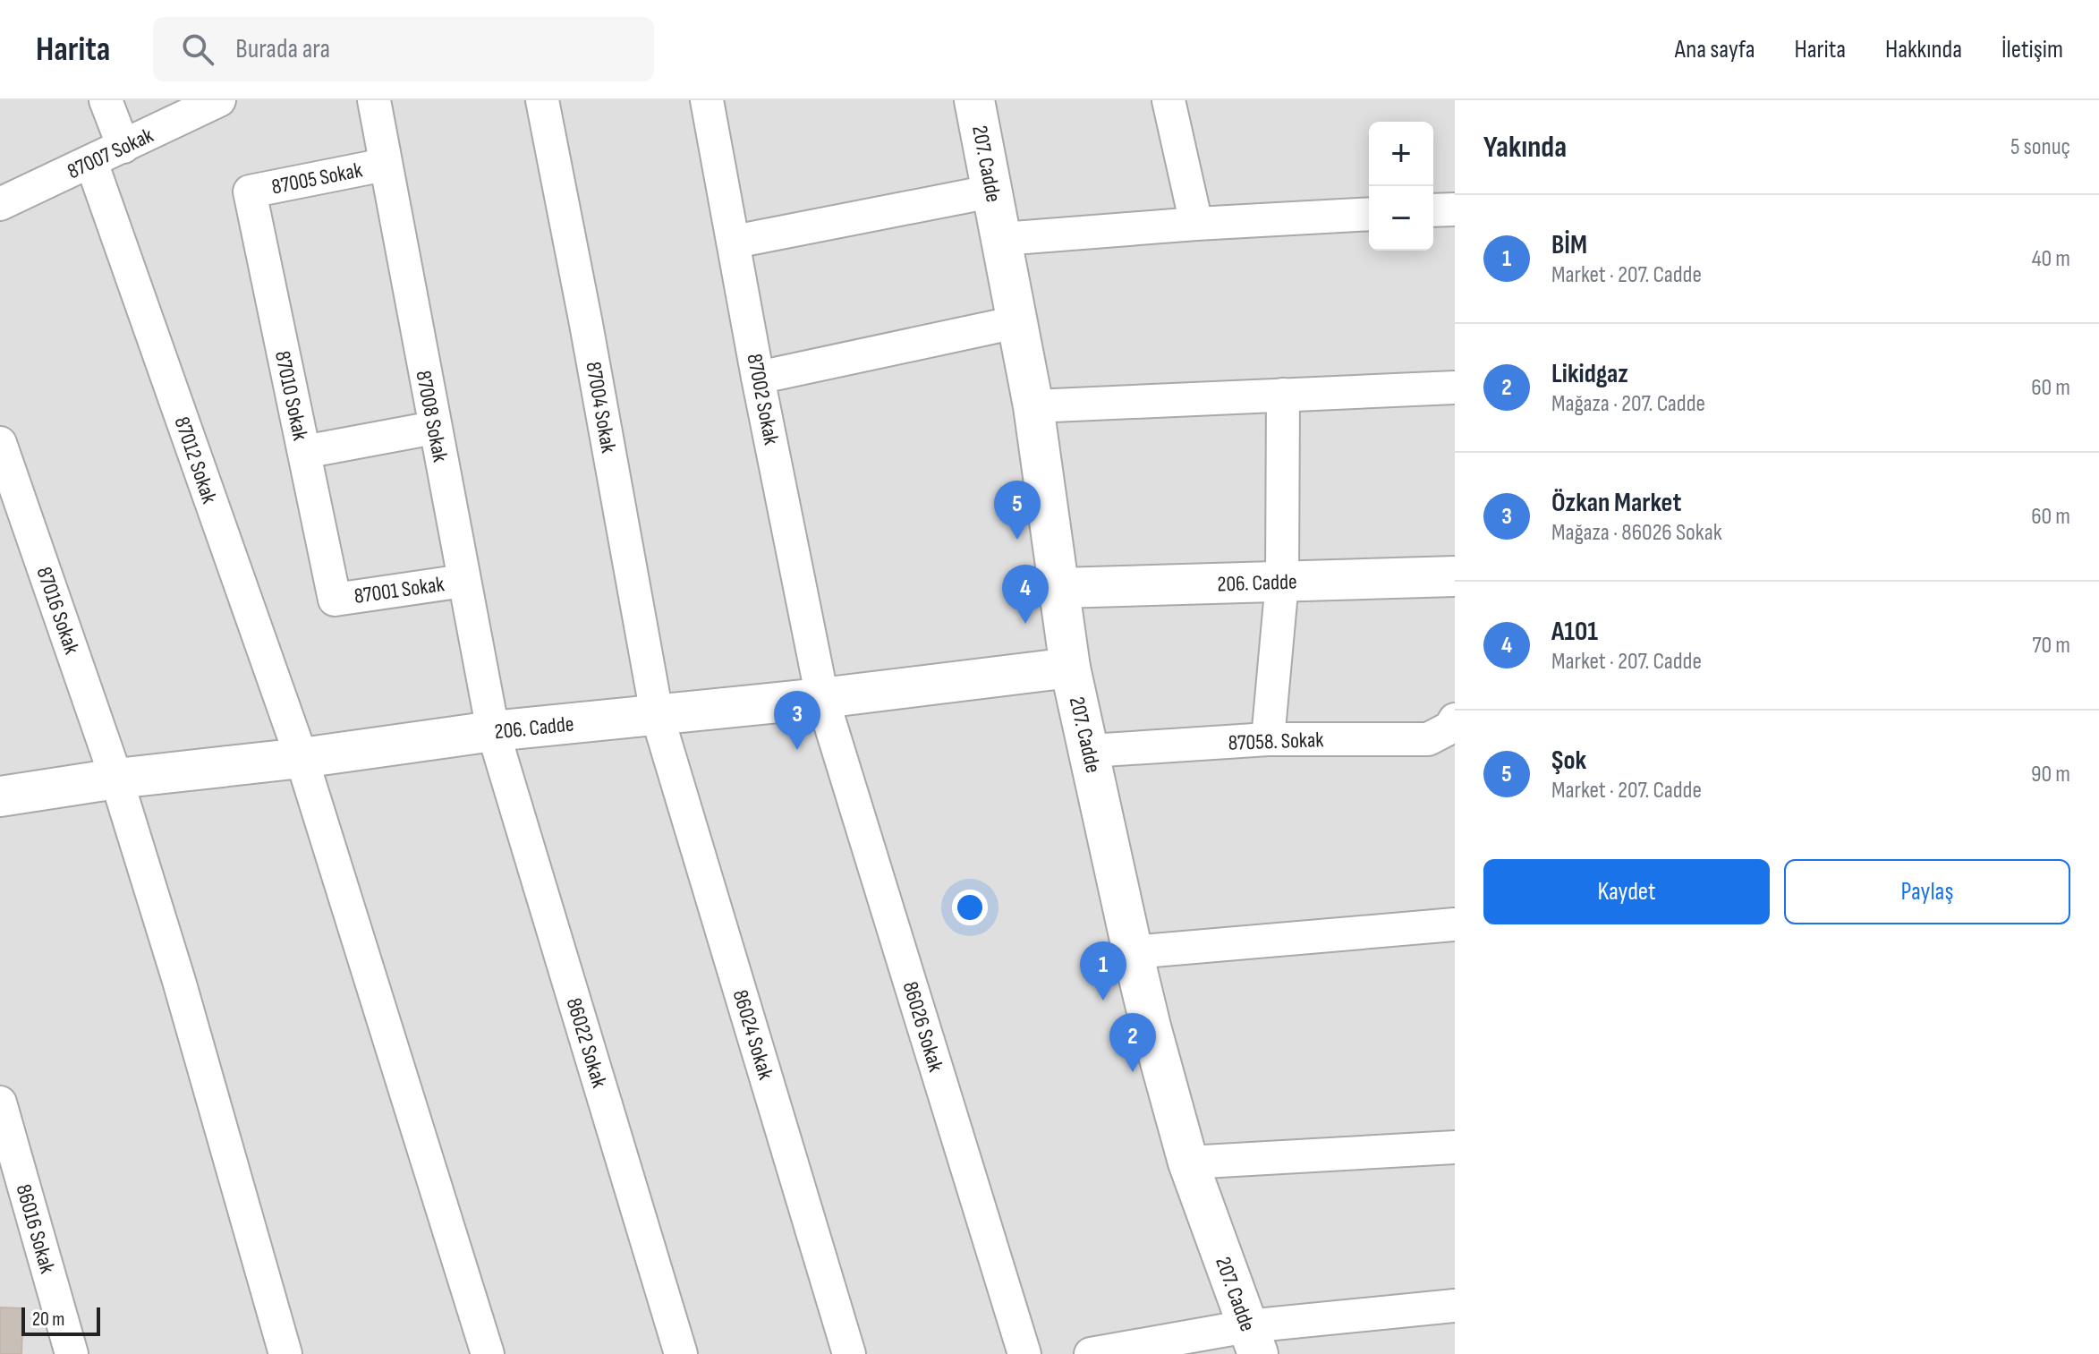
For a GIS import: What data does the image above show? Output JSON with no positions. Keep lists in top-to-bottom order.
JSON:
{
  "streets": {
    "street": [
      "87007 Sokak",
      "207. Cadde",
      "87005 Sokak",
      "87010 Sokak",
      "87002 Sokak",
      "87004 Sokak",
      "87008 Sokak",
      "87012 Sokak",
      "206. Cadde",
      "87001 Sokak",
      "87016 Sokak",
      "87058. Sokak",
      "86026 Sokak",
      "86024 Sokak",
      "86022 Sokak",
      "86016 Sokak"
    ]
  },
  "crossings": [
    ["87007 Sokak", "87012 Sokak"],
    ["207. Cadde", "206. Cadde"],
    ["207. Cadde", "87058. Sokak"],
    ["87005 Sokak", "87010 Sokak"],
    ["87005 Sokak", "87008 Sokak"],
    ["87010 Sokak", "87001 Sokak"],
    ["87002 Sokak", "206. Cadde"],
    ["87002 Sokak", "86026 Sokak"],
    ["87004 Sokak", "206. Cadde"],
    ["87004 Sokak", "86024 Sokak"],
    ["87008 Sokak", "206. Cadde"],
    ["87008 Sokak", "87001 Sokak"],
    ["87008 Sokak", "86022 Sokak"],
    ["87012 Sokak", "206. Cadde"],
    ["206. Cadde", "87016 Sokak"],
    ["206. Cadde", "86026 Sokak"],
    ["206. Cadde", "86024 Sokak"],
    ["206. Cadde", "86022 Sokak"]
  ],
  "scale_bar": "20 m",
  "page": {
    "header": "Harita",
    "search": "Burada ara",
    "nav": [
      "Ana sayfa",
      "Harita",
      "Hakkında",
      "İletişim"
    ],
    "heading": ["Yakında", "5 sonuç"],
    "map_buttons": ["+", "−"],
    "list": [
      {
        "mark": "1",
        "name": "BİM",
        "note": "Market · 207. Cadde",
        "value": "40 m"
      },
      {
        "mark": "2",
        "name": "Likidgaz",
        "note": "Mağaza · 207. Cadde",
        "value": "60 m"
      },
      {
        "mark": "3",
        "name": "Özkan Market",
        "note": "Mağaza · 86026 Sokak",
        "value": "60 m"
      },
      {
        "mark": "4",
        "name": "A101",
        "note": "Market · 207. Cadde",
        "value": "70 m"
      },
      {
        "mark": "5",
        "name": "Şok",
        "note": "Market · 207. Cadde",
        "value": "90 m"
      }
    ],
    "pins": [
      "5",
      "4",
      "3",
      "1",
      "2"
    ],
    "buttons": ["Kaydet", "Paylaş"],
    "scale": "20 m"
  }
}
